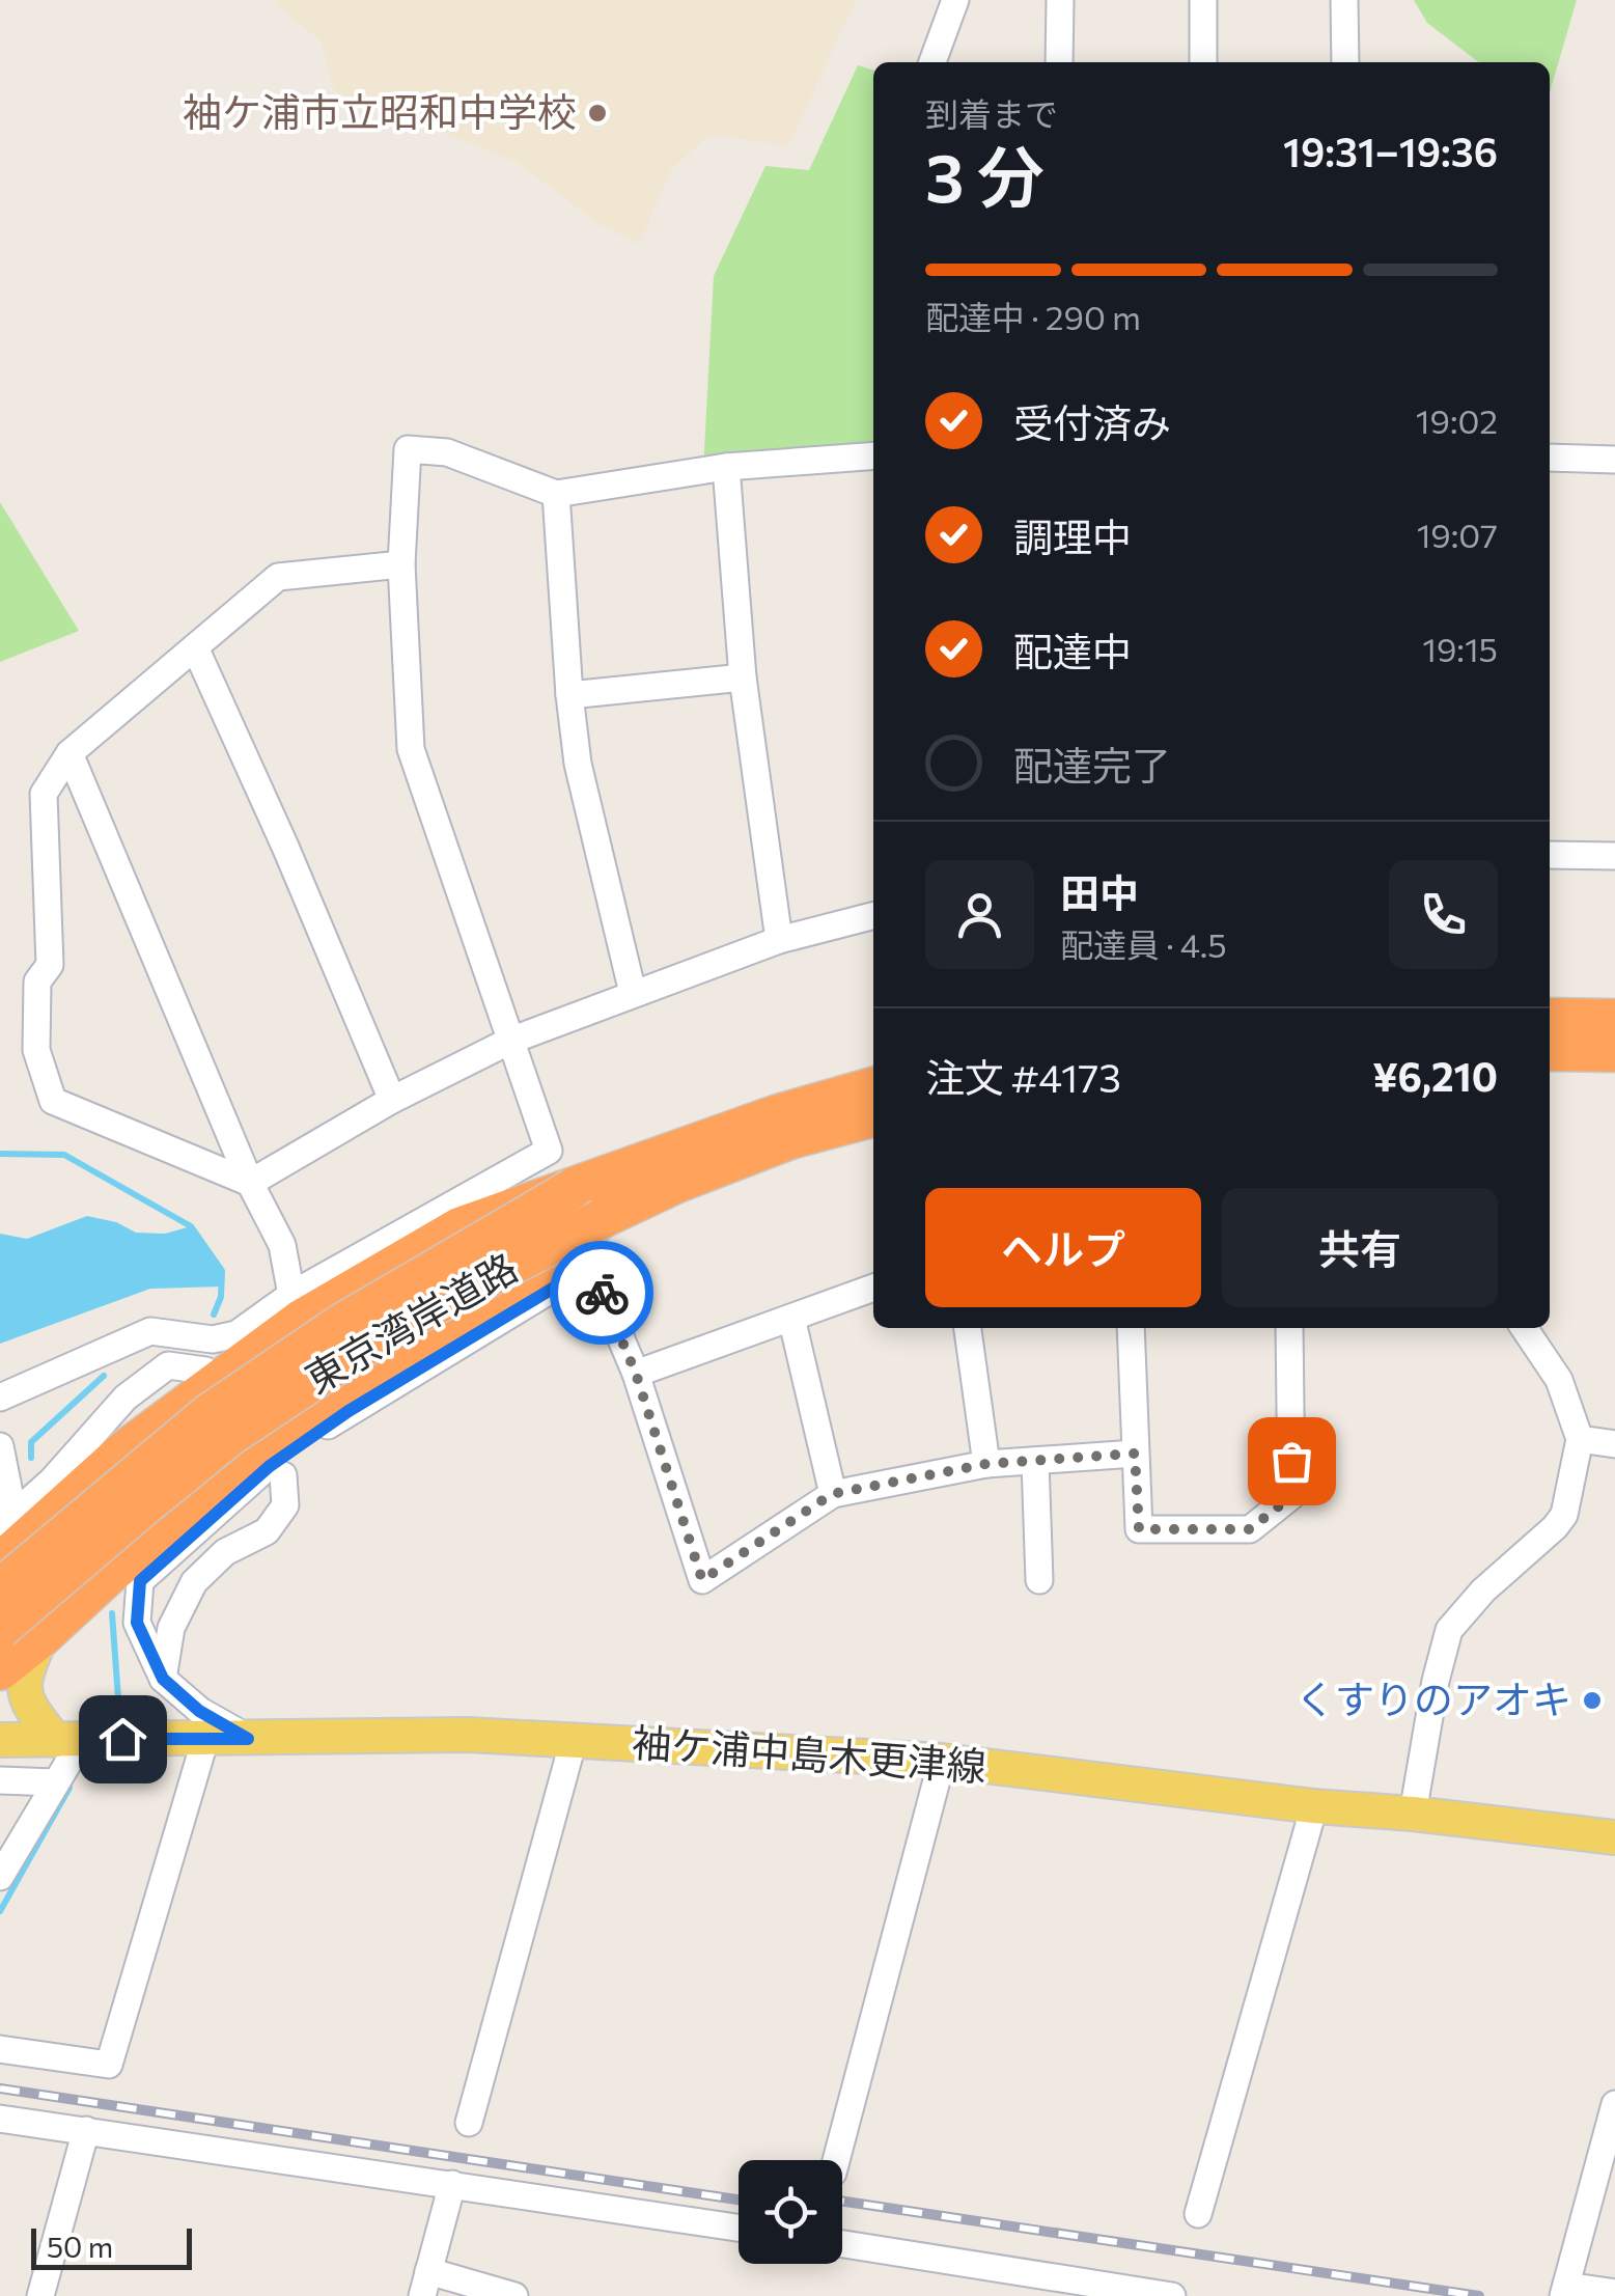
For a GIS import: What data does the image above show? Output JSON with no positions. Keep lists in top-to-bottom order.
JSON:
{
  "streets": {
    "highway": ["東京湾岸道路"],
    "main road": ["袖ケ浦中島木更津線"]
  },
  "places": ["袖ケ浦市立昭和中学校", "くすりのアオキ"],
  "scale_bar": "50 m",
  "page": {
    "heading": ["3 分", "到着まで", "19:31–19:36"],
    "panel": [
      "田中",
      "配達員 · 4.5",
      "注文 #4173",
      "¥6,210"
    ],
    "bar": "配達中 · 290 m",
    "list": [
      ["受付済み", "19:02"],
      ["調理中", "19:07"],
      ["配達中", "19:15"],
      "配達完了"
    ],
    "buttons": ["ヘルプ", "共有"],
    "scale": "50 m"
  }
}
